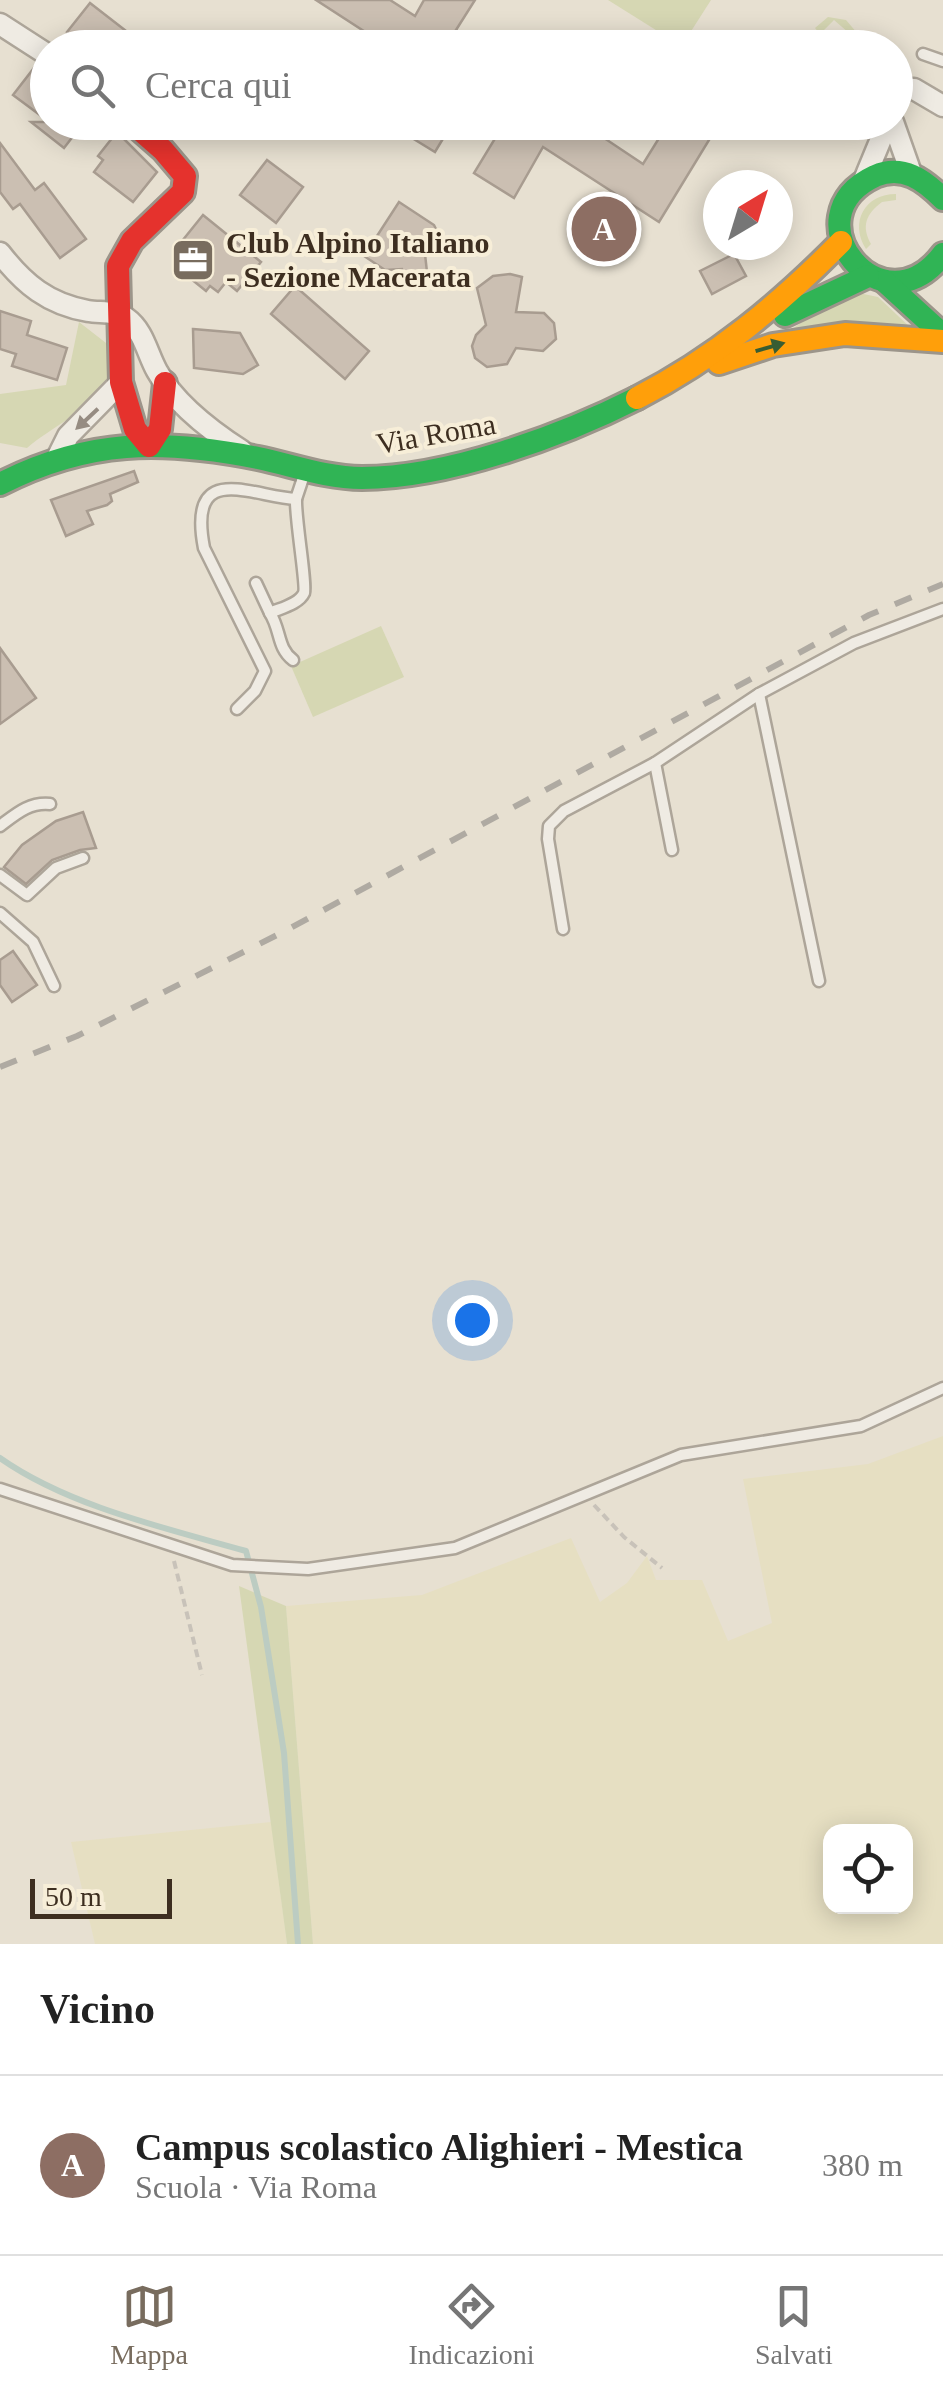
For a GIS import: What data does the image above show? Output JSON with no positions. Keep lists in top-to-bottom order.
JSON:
{
  "streets": {
    "main road": ["Via Roma"]
  },
  "places": {
    "office": ["Club Alpino Italiano - Sezione Macerata"]
  },
  "scale_bar": "50 m",
  "north": "top right",
  "page": {
    "search": "Cerca qui",
    "pins": "A",
    "scale": "50 m",
    "heading": "Vicino",
    "list": [
      {
        "mark": "A",
        "name": "Campus scolastico Alighieri - Mestica",
        "note": "Scuola · Via Roma",
        "value": "380 m"
      }
    ],
    "nav": ["Mappa", "Indicazioni", "Salvati"]
  }
}
